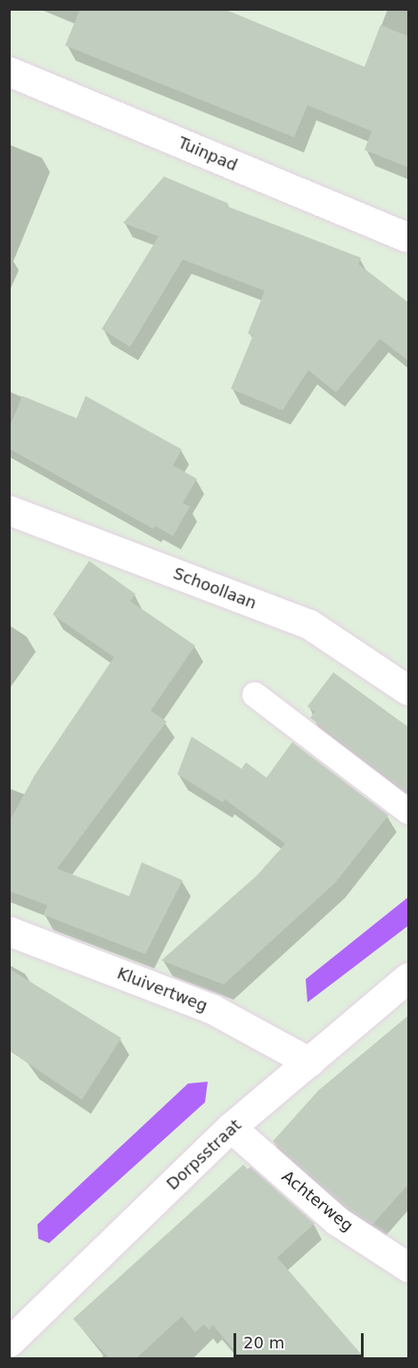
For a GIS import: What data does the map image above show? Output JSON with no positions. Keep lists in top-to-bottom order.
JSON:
{
  "streets": {
    "street": [
      "Tuinpad",
      "Schoollaan",
      "Kluivertweg",
      "Dorpsstraat",
      "Achterweg"
    ]
  },
  "crossings": [
    ["Kluivertweg", "Dorpsstraat"],
    ["Dorpsstraat", "Achterweg"]
  ],
  "scale_bar": "20 m"
}
